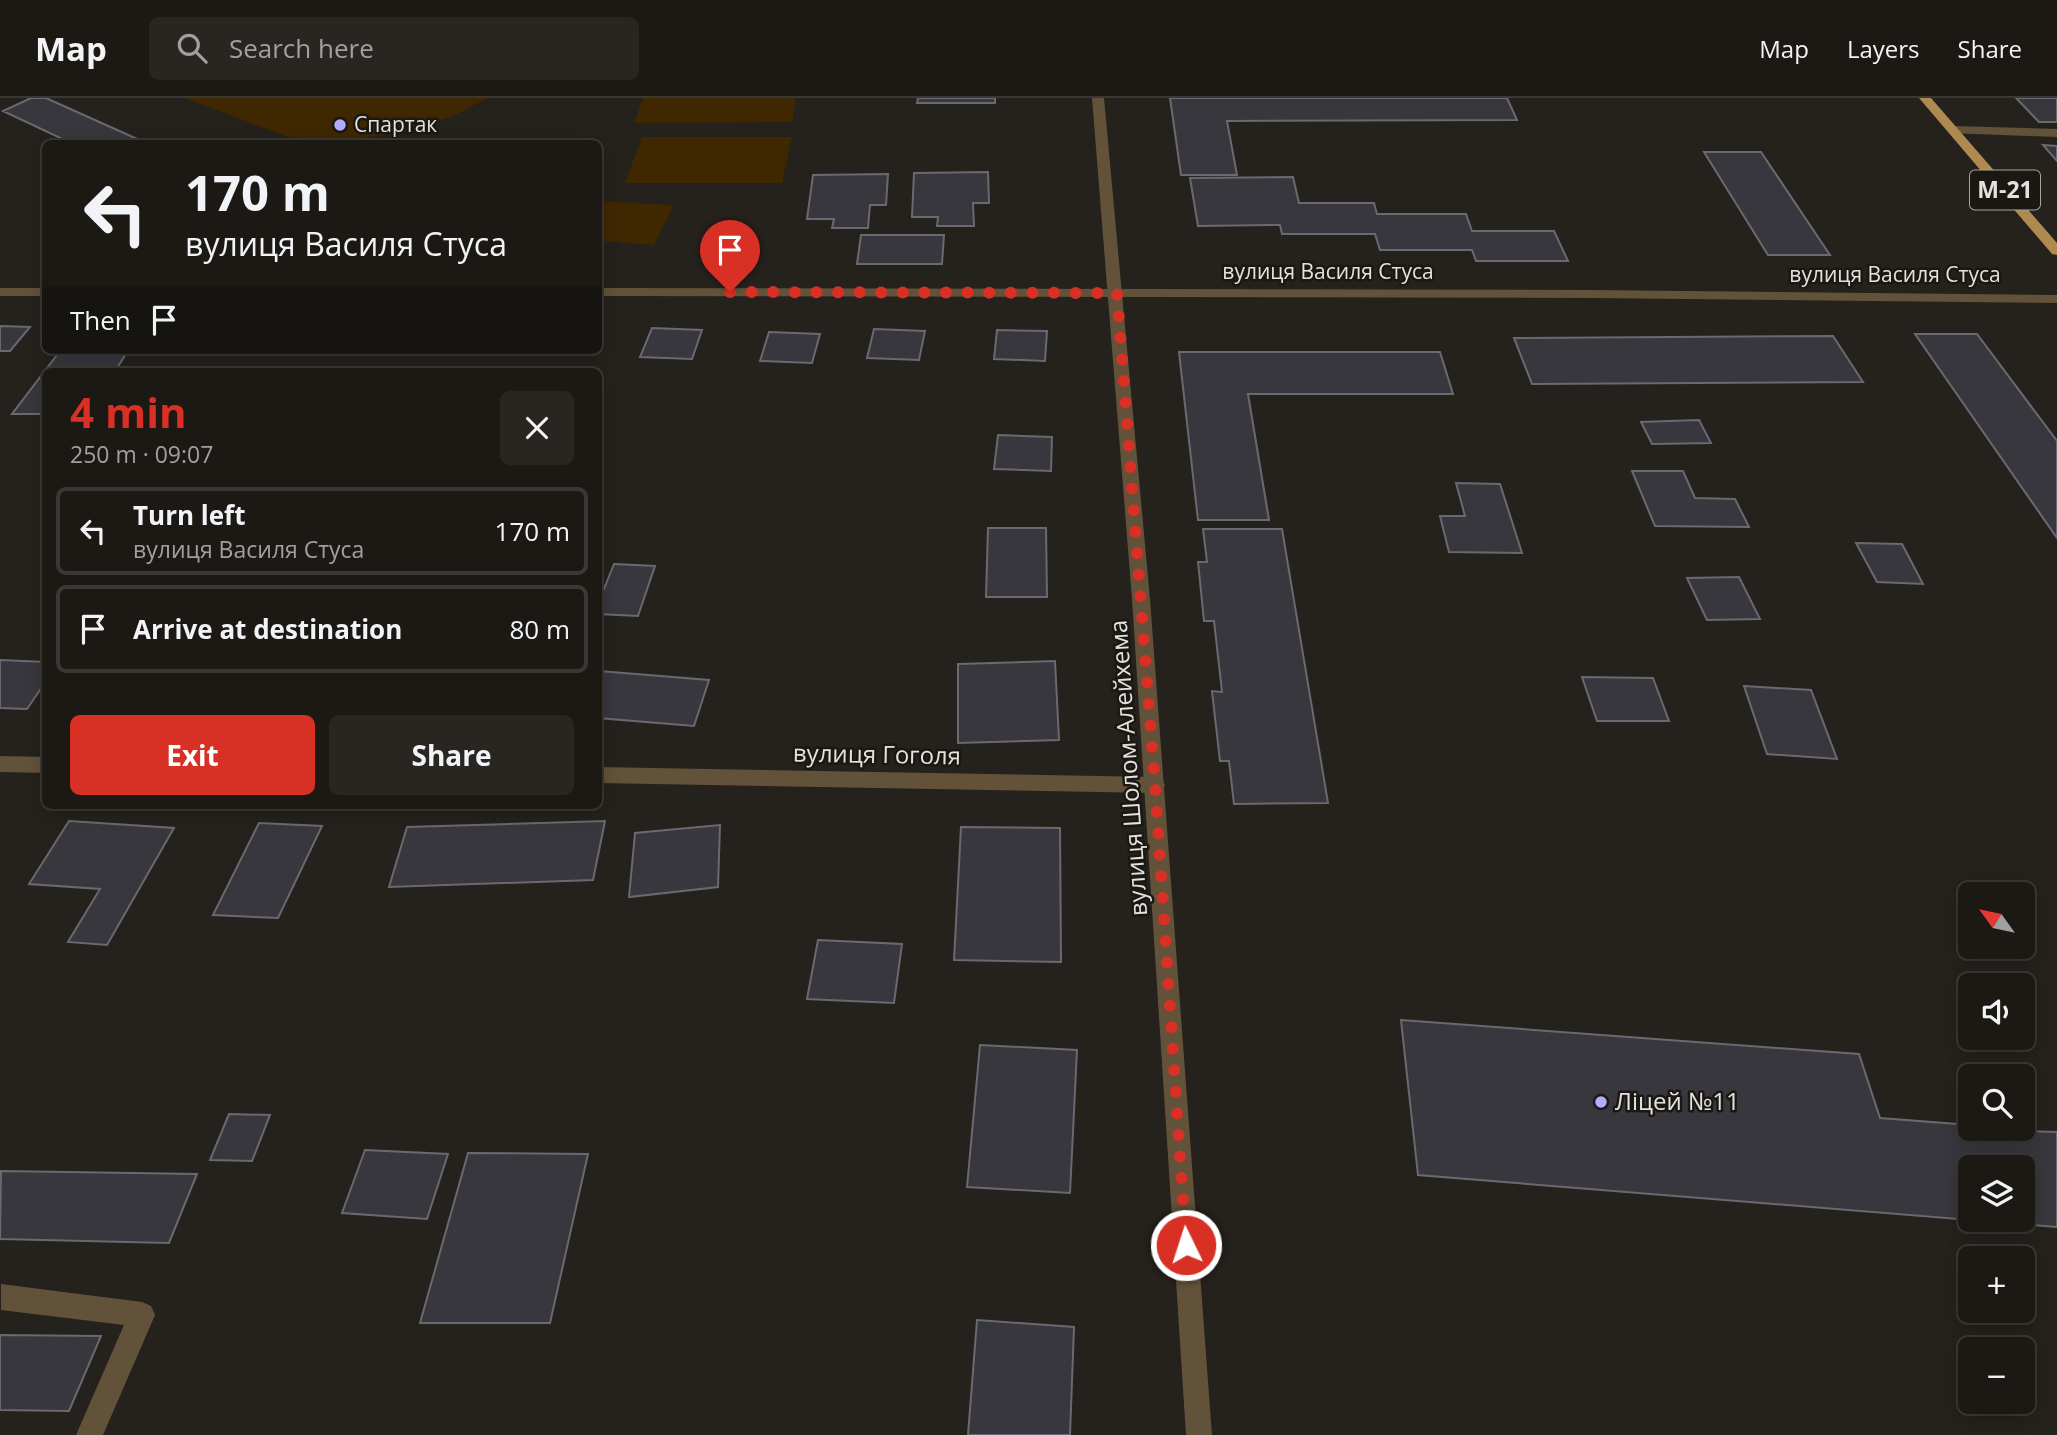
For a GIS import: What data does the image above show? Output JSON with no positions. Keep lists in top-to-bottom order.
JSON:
{
  "streets": {
    "highway": ["М-21"],
    "street": ["вулиця Василя Стуса", "вулиця Гоголя", "вулиця Шолом-Алейхема"]
  },
  "crossings": [
    ["вулиця Василя Стуса", "вулиця Шолом-Алейхема"],
    ["вулиця Гоголя", "вулиця Шолом-Алейхема"]
  ],
  "places": ["Спартак", "Ліцей №11"],
  "north": "top left",
  "page": {
    "header": "Map",
    "search": "Search here",
    "nav": ["Map", "Layers", "Share"],
    "turn": ["170 m", "вулиця Василя Стуса"],
    "then": "Then",
    "heading": ["4 min", "250 m · 09:07"],
    "list": [
      {
        "name": "Turn left",
        "note": "вулиця Василя Стуса",
        "value": "170 m"
      },
      {
        "name": "Arrive at destination",
        "value": "80 m"
      }
    ],
    "buttons": ["Exit", "Share"],
    "map_buttons": ["+", "−"]
  }
}
